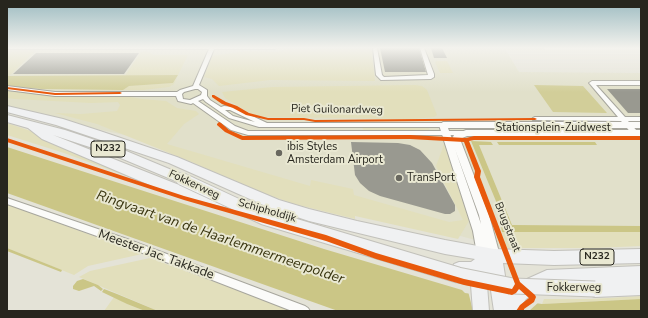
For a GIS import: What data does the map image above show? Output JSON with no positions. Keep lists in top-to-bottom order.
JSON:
{
  "streets": {
    "main road": ["N232", "Fokkerweg", "Brugstraat"],
    "street": ["Piet Guilonardweg", "Stationsplein-Zuidwest", "Meester Jac. Takkade"],
    "cycle path": ["Schipholdijk"]
  },
  "crossings": [
    ["Piet Guilonardweg", "Stationsplein-Zuidwest"],
    ["Piet Guilonardweg", "Brugstraat"],
    ["Stationsplein-Zuidwest", "Brugstraat"],
    ["N232", "Fokkerweg"],
    ["N232", "Brugstraat"],
    ["Fokkerweg", "Brugstraat"]
  ],
  "water": ["Ringvaart van de Haarlemmermeerpolder"],
  "places": ["ibis Styles Amsterdam Airport", "TransPort"]
}
